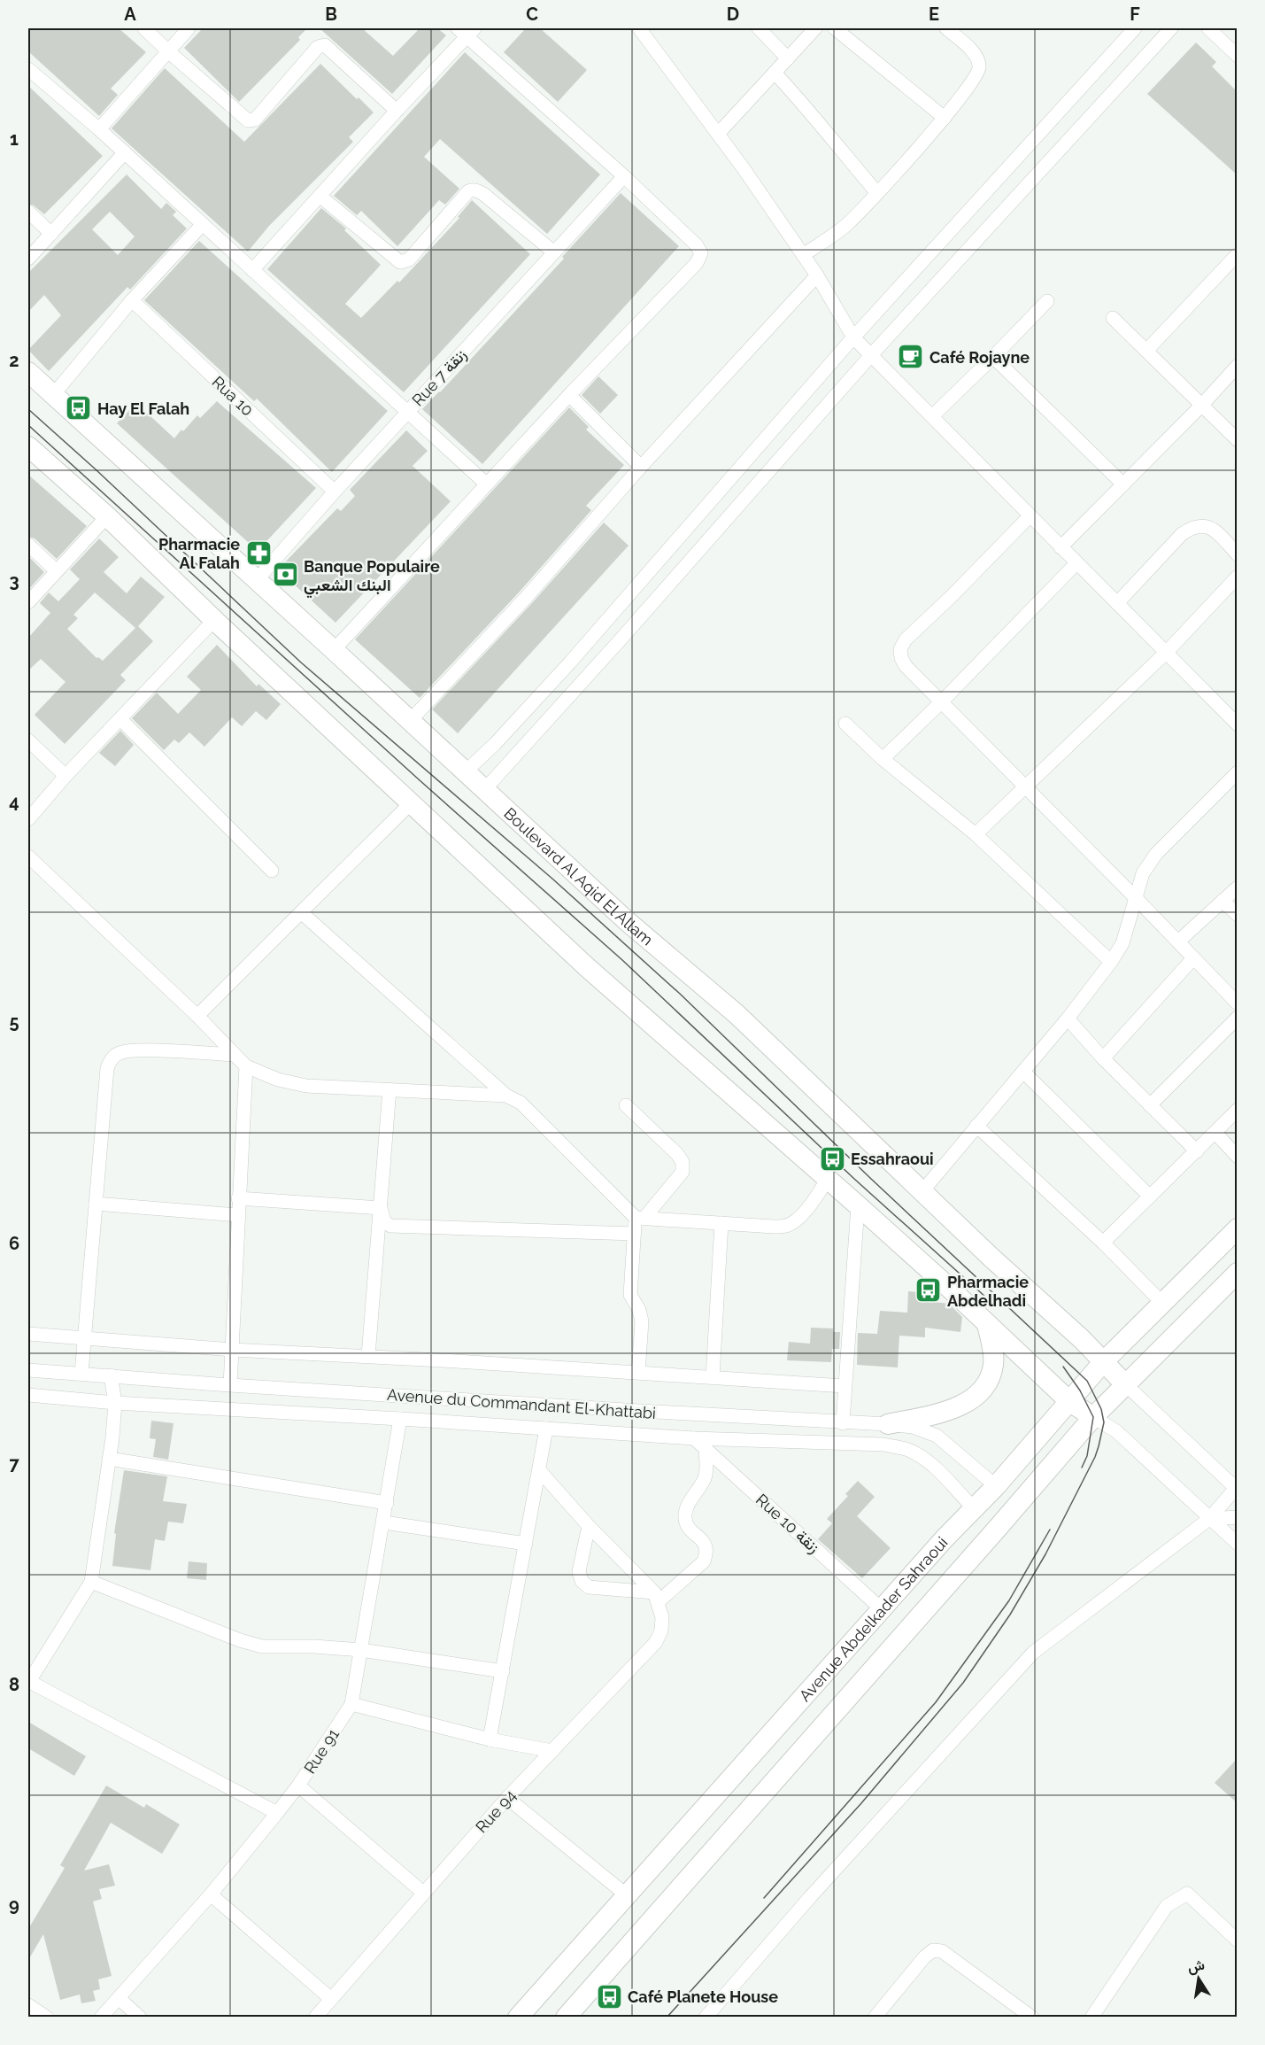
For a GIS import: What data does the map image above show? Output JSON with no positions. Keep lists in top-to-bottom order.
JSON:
{
  "streets": {
    "main road": ["Boulevard Al Aqid El Allam", "Avenue Abdelkader Sahraoui"],
    "street": [
      "Rue 7 زنقة",
      "Rua 10",
      "Avenue du Commandant El-Khattabi",
      "Rue 10 زنقة",
      "Rue 91",
      "Rue 94"
    ]
  },
  "crossings": [
    ["Rue 7 زنقة", "Rua 10"],
    ["Rue 7 زنقة", "Boulevard Al Aqid El Allam"],
    ["Boulevard Al Aqid El Allam", "Avenue Abdelkader Sahraoui"],
    ["Avenue du Commandant El-Khattabi", "Rue 10 زنقة"],
    ["Avenue du Commandant El-Khattabi", "Avenue Abdelkader Sahraoui"],
    ["Avenue du Commandant El-Khattabi", "Rue 91"],
    ["Rue 10 زنقة", "Avenue Abdelkader Sahraoui"]
  ],
  "places": {
    "cafe": ["Café Rojayne"],
    "bus stop": [
      "Hay El Falah",
      "Essahraoui",
      "Pharmacie Abdelhadi",
      "Café Planete House"
    ],
    "pharmacy": ["Pharmacie Al Falah"],
    "bank": ["Banque Populaire البنك الشعبي"]
  },
  "north": "top",
  "grid": {
    "columns": [
      "A",
      "B",
      "C",
      "D",
      "E",
      "F"
    ],
    "rows": [
      "1",
      "2",
      "3",
      "4",
      "5",
      "6",
      "7",
      "8",
      "9"
    ]
  }
}
